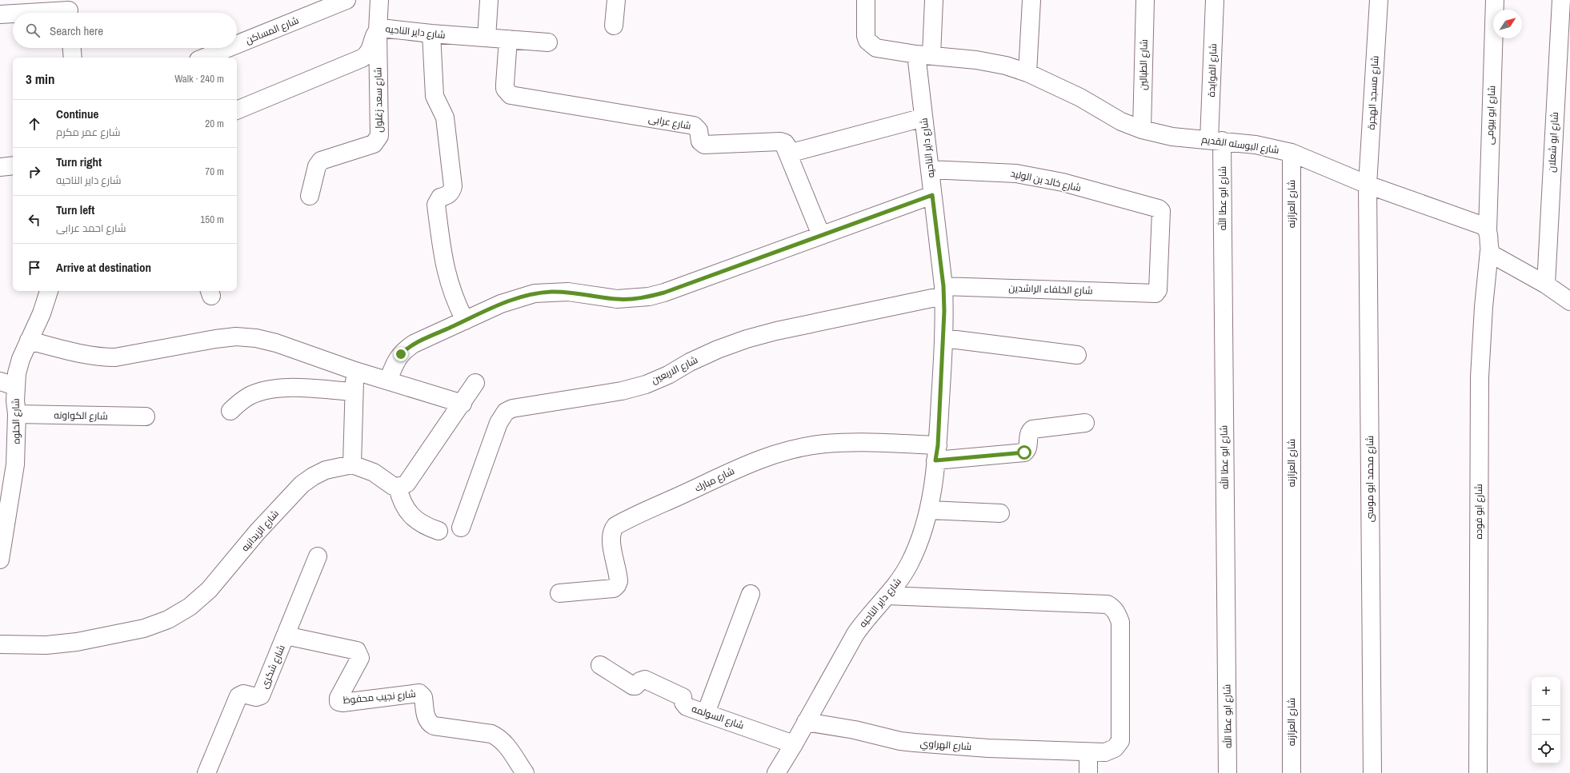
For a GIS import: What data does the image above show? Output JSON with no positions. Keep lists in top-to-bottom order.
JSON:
{
  "streets": {
    "street": [
      "شارع المساكن",
      "شارع داير الناحيه",
      "شارع الطبالين",
      "شارع الفوايدة",
      "شارع مسجد الهجرة",
      "شارع سعد زغلول",
      "شارع ابو بيومى",
      "شارع عرابى",
      "شارع ابو شعلان",
      "شارع البوسته القديم",
      "شارع خالد بن الوليد",
      "شارع ابو عطا الله",
      "شارع العزازنه",
      "شارع الخلفاء الراشدين",
      "شارع الاربعين",
      "شارع الكواونه",
      "شارع الخلوه",
      "شارع محمد ابو موسى",
      "شارع مبارك",
      "شارع ابو فوده",
      "شارع الزيدانيه",
      "شارع شكرى",
      "شارع نجيب محفوظ",
      "شارع السولمه",
      "شارع الهراوي"
    ]
  },
  "crossings": [
    ["شارع داير الناحيه", "شارع سعد زغلول"],
    ["شارع داير الناحيه", "شارع عرابى"],
    ["شارع داير الناحيه", "شارع البوسته القديم"],
    ["شارع داير الناحيه", "شارع خالد بن الوليد"],
    ["شارع داير الناحيه", "شارع الخلفاء الراشدين"],
    ["شارع داير الناحيه", "شارع الاربعين"],
    ["شارع داير الناحيه", "شارع مبارك"],
    ["شارع داير الناحيه", "شارع السولمه"],
    ["شارع داير الناحيه", "شارع الهراوي"],
    ["شارع الطبالين", "شارع البوسته القديم"],
    ["شارع الفوايدة", "شارع البوسته القديم"],
    ["شارع الفوايدة", "شارع ابو عطا الله"],
    ["شارع مسجد الهجرة", "شارع البوسته القديم"],
    ["شارع مسجد الهجرة", "شارع محمد ابو موسى"],
    ["شارع ابو بيومى", "شارع البوسته القديم"],
    ["شارع البوسته القديم", "شارع ابو عطا الله"],
    ["شارع البوسته القديم", "شارع العزازنه"],
    ["شارع البوسته القديم", "شارع محمد ابو موسى"],
    ["شارع خالد بن الوليد", "شارع الخلفاء الراشدين"],
    ["شارع الخلفاء الراشدين", "شارع الاربعين"],
    ["شارع الكواونه", "شارع الخلوه"],
    ["شارع شكرى", "شارع نجيب محفوظ"]
  ],
  "north": "top right",
  "page": {
    "search": "Search here",
    "heading": ["3 min", "Walk · 240 m"],
    "list": [
      ["Continue", "شارع عمر مكرم", "20 m"],
      ["Turn right", "شارع داير الناحيه", "70 m"],
      ["Turn left", "شارع احمد عرابى", "150 m"],
      "Arrive at destination"
    ],
    "map_buttons": ["+", "−"]
  }
}
